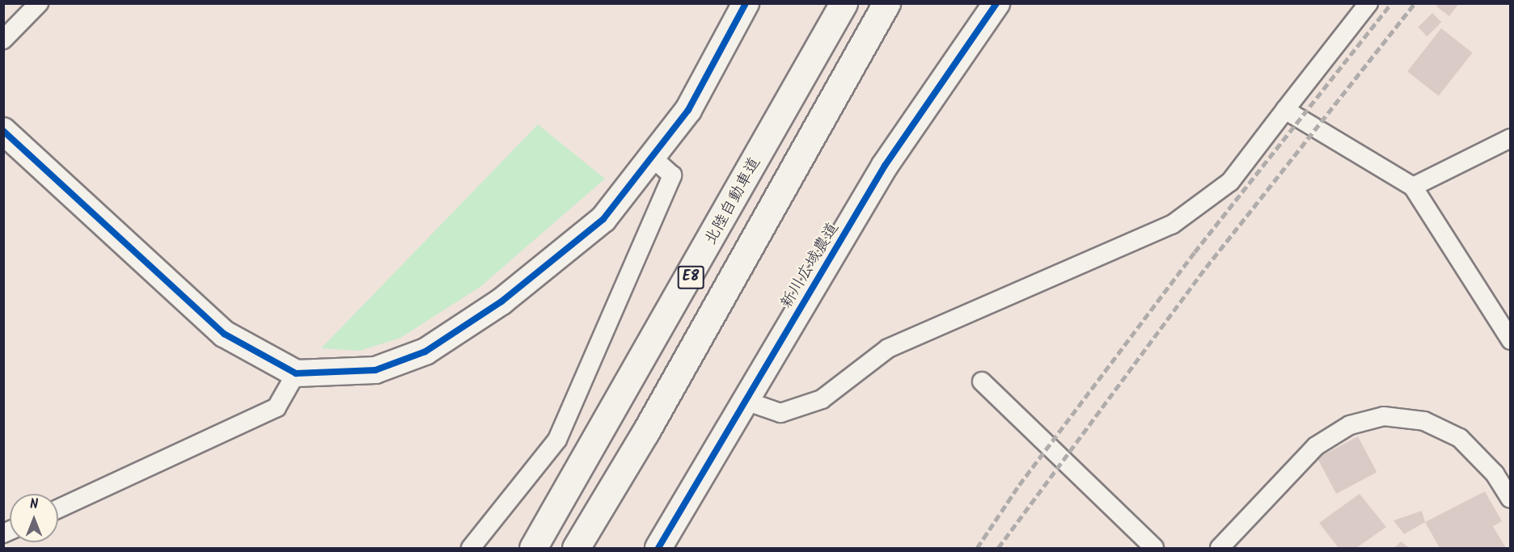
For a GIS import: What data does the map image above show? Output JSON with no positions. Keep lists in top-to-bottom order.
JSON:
{
  "streets": {
    "highway": ["北陸自動車道", "E8"],
    "street": ["新川広域農道"]
  },
  "north": "top"
}
